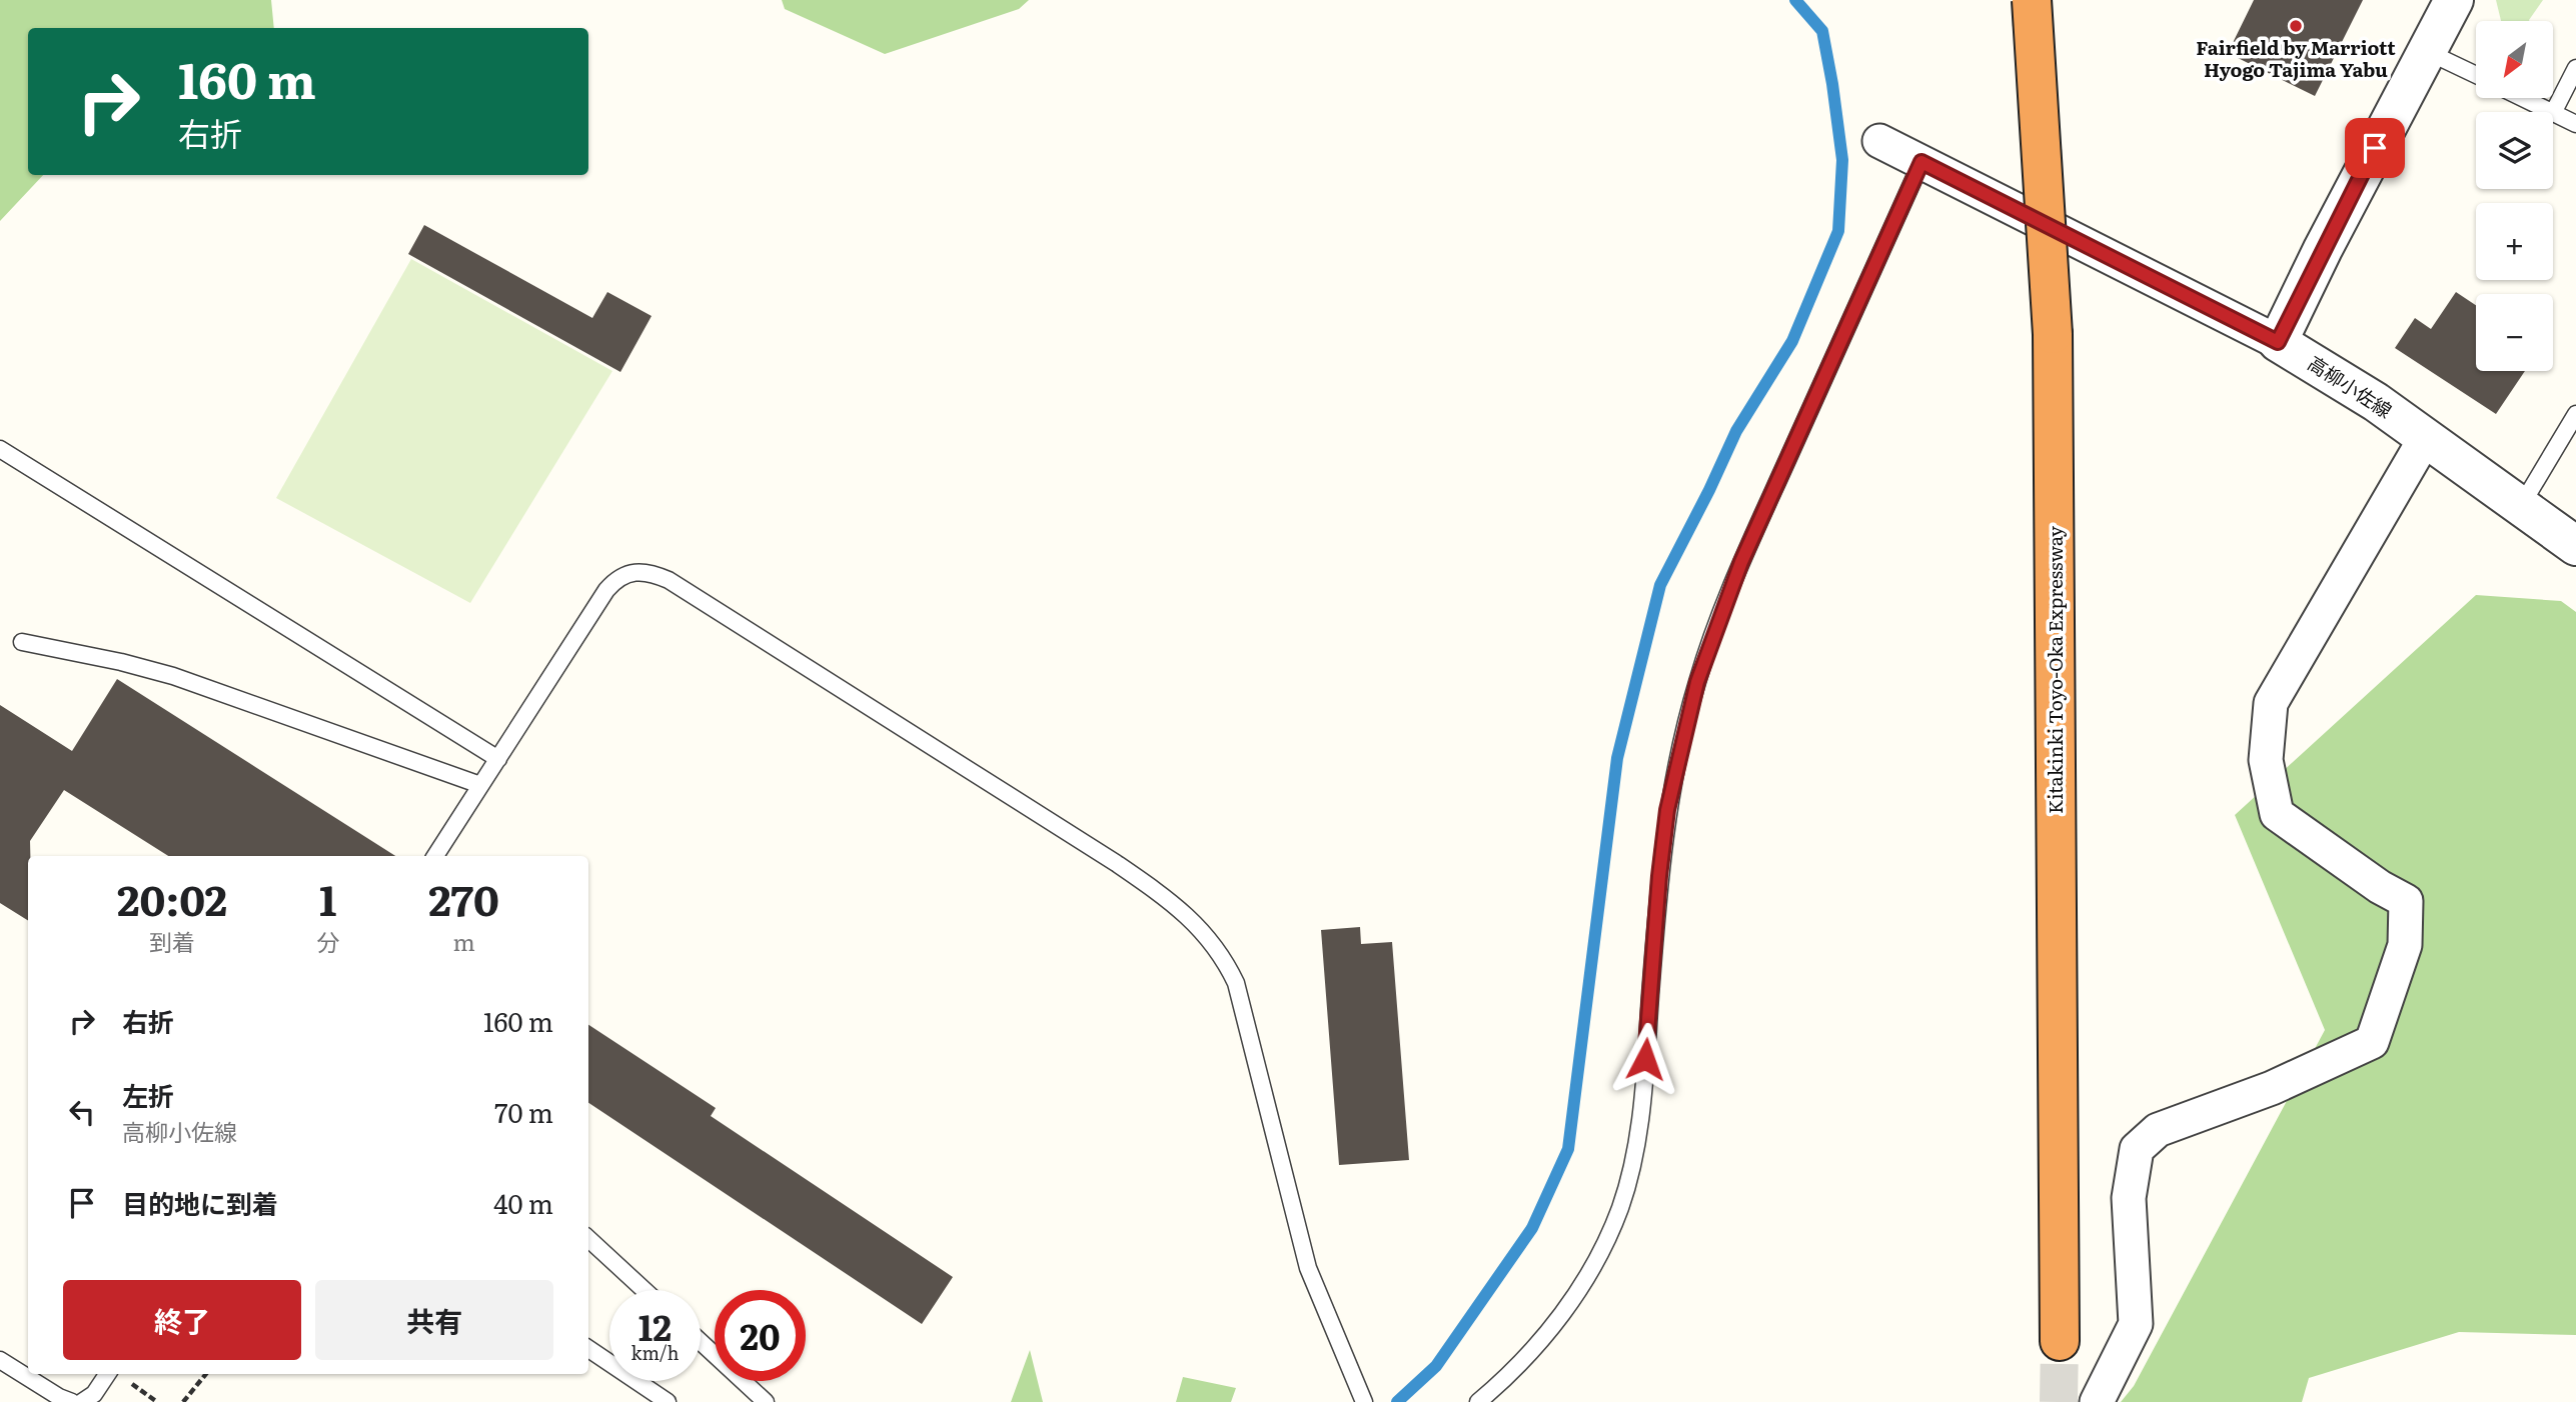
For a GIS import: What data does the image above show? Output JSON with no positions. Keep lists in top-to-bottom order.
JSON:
{
  "streets": {
    "highway": ["Kitakinki Toyo-Oka Expressway"],
    "street": ["高柳小佐線"]
  },
  "places": ["Fairfield by Marriott Hyogo Tajima Yabu"],
  "north": "bottom left",
  "page": {
    "map_buttons": ["+", "−"],
    "turn": ["160 m", "右折"],
    "eta": [
      "20:02",
      "到着",
      "1",
      "分",
      "270",
      "m"
    ],
    "list": [
      {
        "name": "右折",
        "value": "160 m"
      },
      {
        "name": "左折",
        "note": "高柳小佐線",
        "value": "70 m"
      },
      {
        "name": "目的地に到着",
        "value": "40 m"
      }
    ],
    "buttons": ["終了", "共有"],
    "speed": "12 km/h",
    "limit": "20"
  }
}
